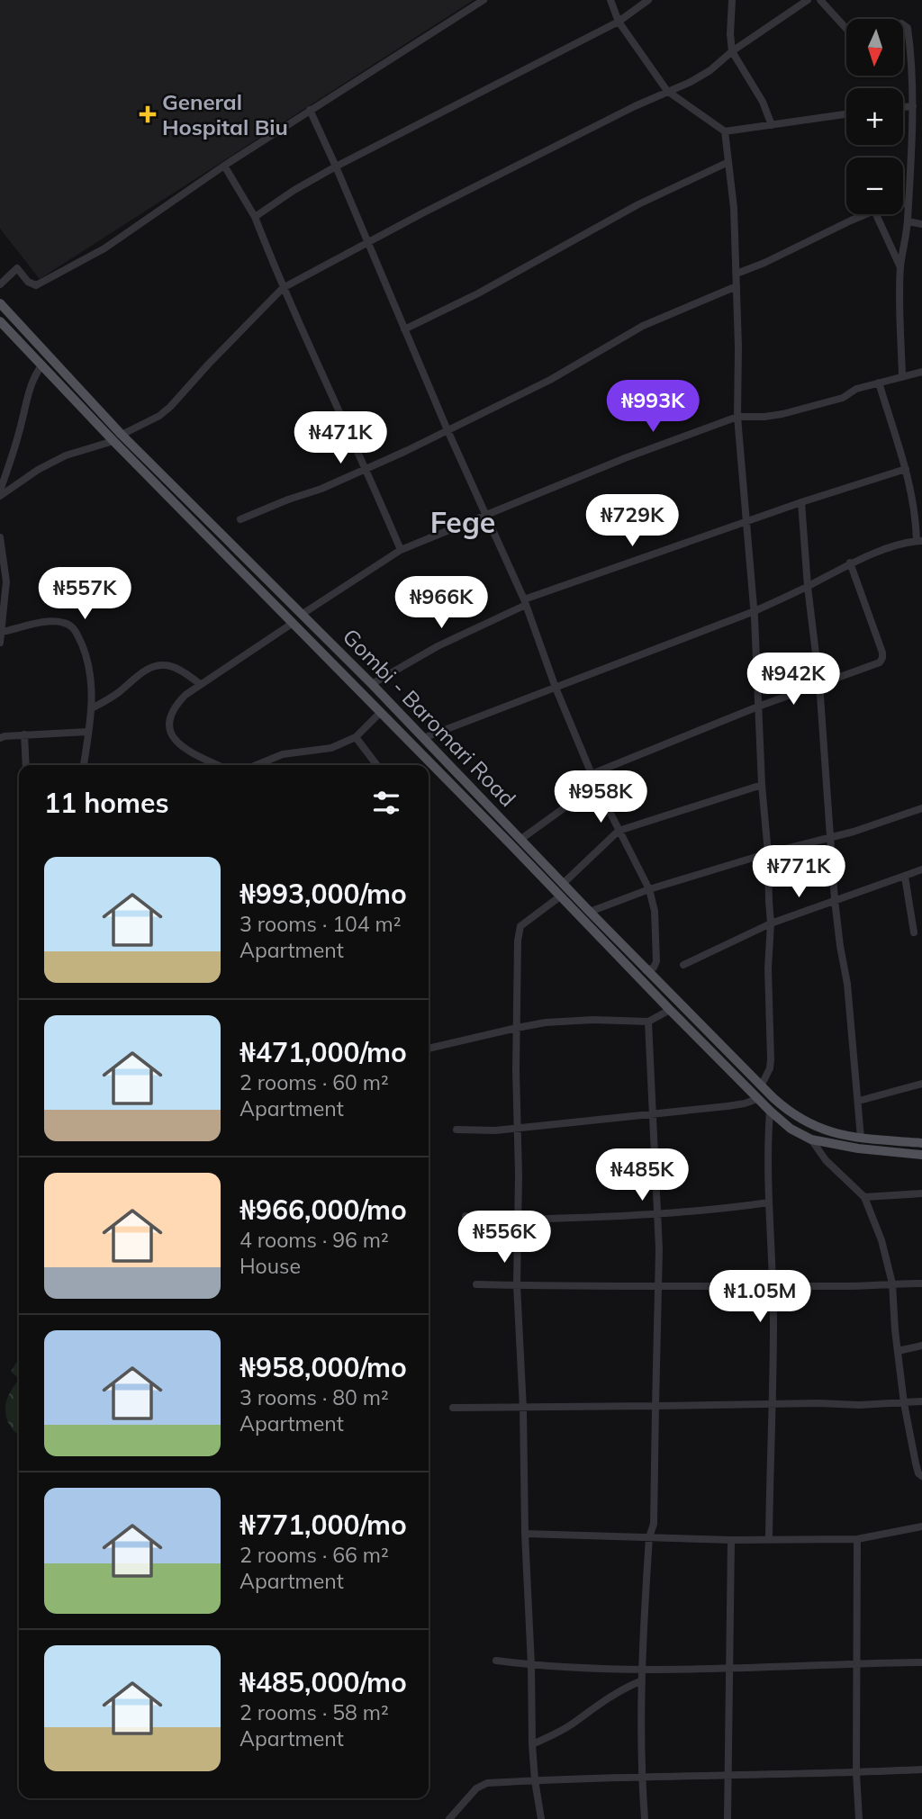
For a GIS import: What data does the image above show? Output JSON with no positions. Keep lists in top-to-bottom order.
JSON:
{
  "streets": {
    "main road": ["Gombi - Baromari Road"]
  },
  "districts": ["Fege"],
  "places": {
    "health": ["General Hospital Biu"]
  },
  "north": "bottom",
  "page": {
    "map_buttons": ["+", "−"],
    "price": [
      "₦993K",
      "₦471K",
      "₦729K",
      "₦557K",
      "₦966K",
      "₦942K",
      "₦958K",
      "₦771K",
      "₦485K",
      "₦556K",
      "₦1.05M"
    ],
    "heading": "11 homes",
    "list": [
      {
        "name": "₦993,000/mo",
        "note": "3 rooms · 104 m² · Apartment"
      },
      {
        "name": "₦471,000/mo",
        "note": "2 rooms · 60 m² · Apartment"
      },
      {
        "name": "₦966,000/mo",
        "note": "4 rooms · 96 m² · House"
      },
      {
        "name": "₦958,000/mo",
        "note": "3 rooms · 80 m² · Apartment"
      },
      {
        "name": "₦771,000/mo",
        "note": "2 rooms · 66 m² · Apartment"
      },
      {
        "name": "₦485,000/mo",
        "note": "2 rooms · 58 m² · Apartment"
      }
    ]
  }
}
